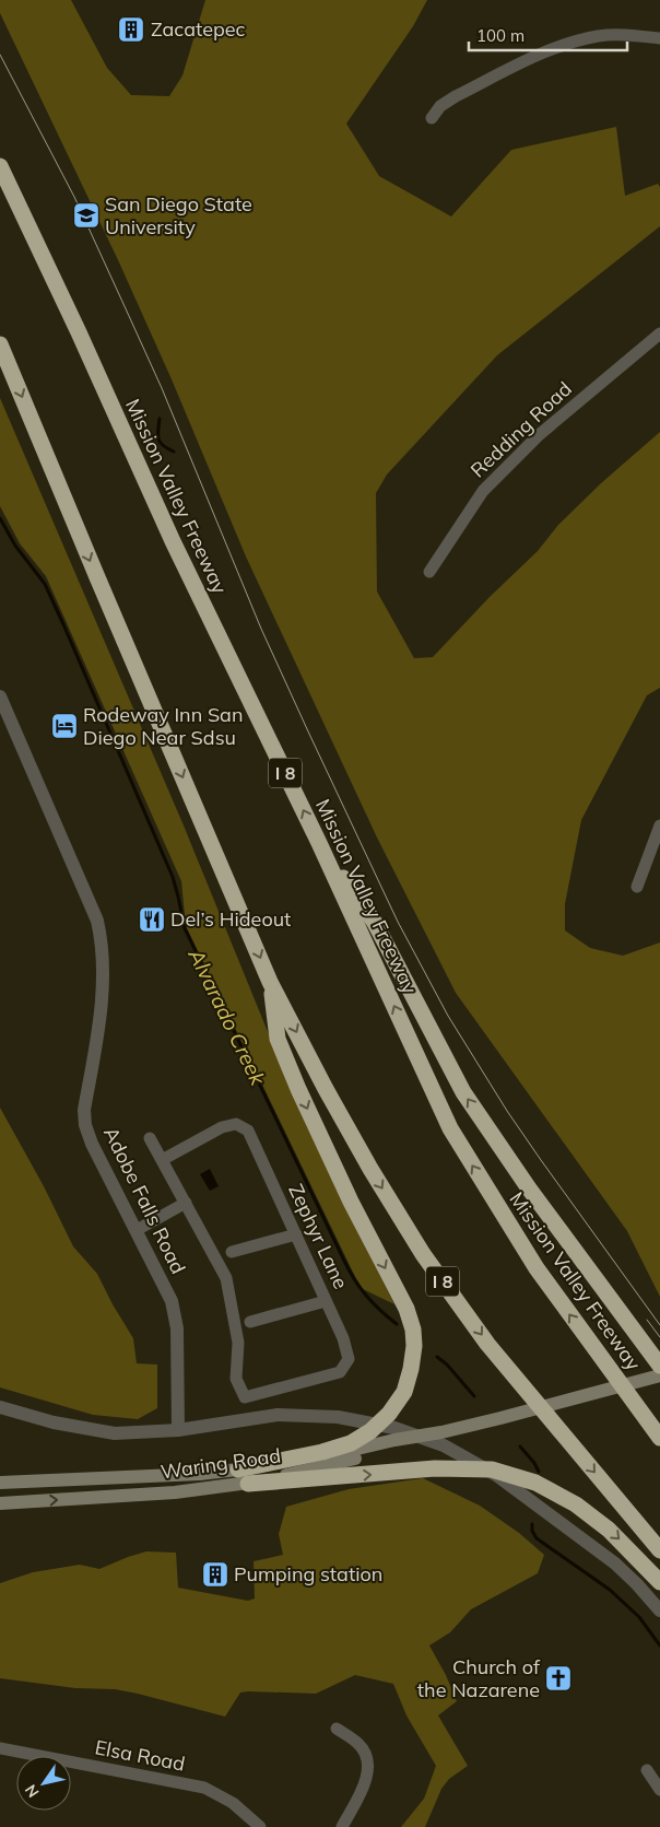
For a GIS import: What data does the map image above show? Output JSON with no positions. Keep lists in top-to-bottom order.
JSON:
{
  "streets": {
    "highway": ["Mission Valley Freeway", "I 8"],
    "main road": ["Waring Road"],
    "street": [
      "Redding Road",
      "Adobe Falls Road",
      "Zephyr Lane",
      "Elsa Road"
    ]
  },
  "water": ["Alvarado Creek"],
  "places": {
    "building": ["Zacatepec", "Pumping station"],
    "school or university": ["San Diego State University"],
    "hotel": ["Rodeway Inn San Diego Near Sdsu"],
    "restaurant": ["Del’s Hideout"],
    "church": ["Church of the Nazarene"]
  },
  "scale_bar": "100 m",
  "north": "bottom left"
}
